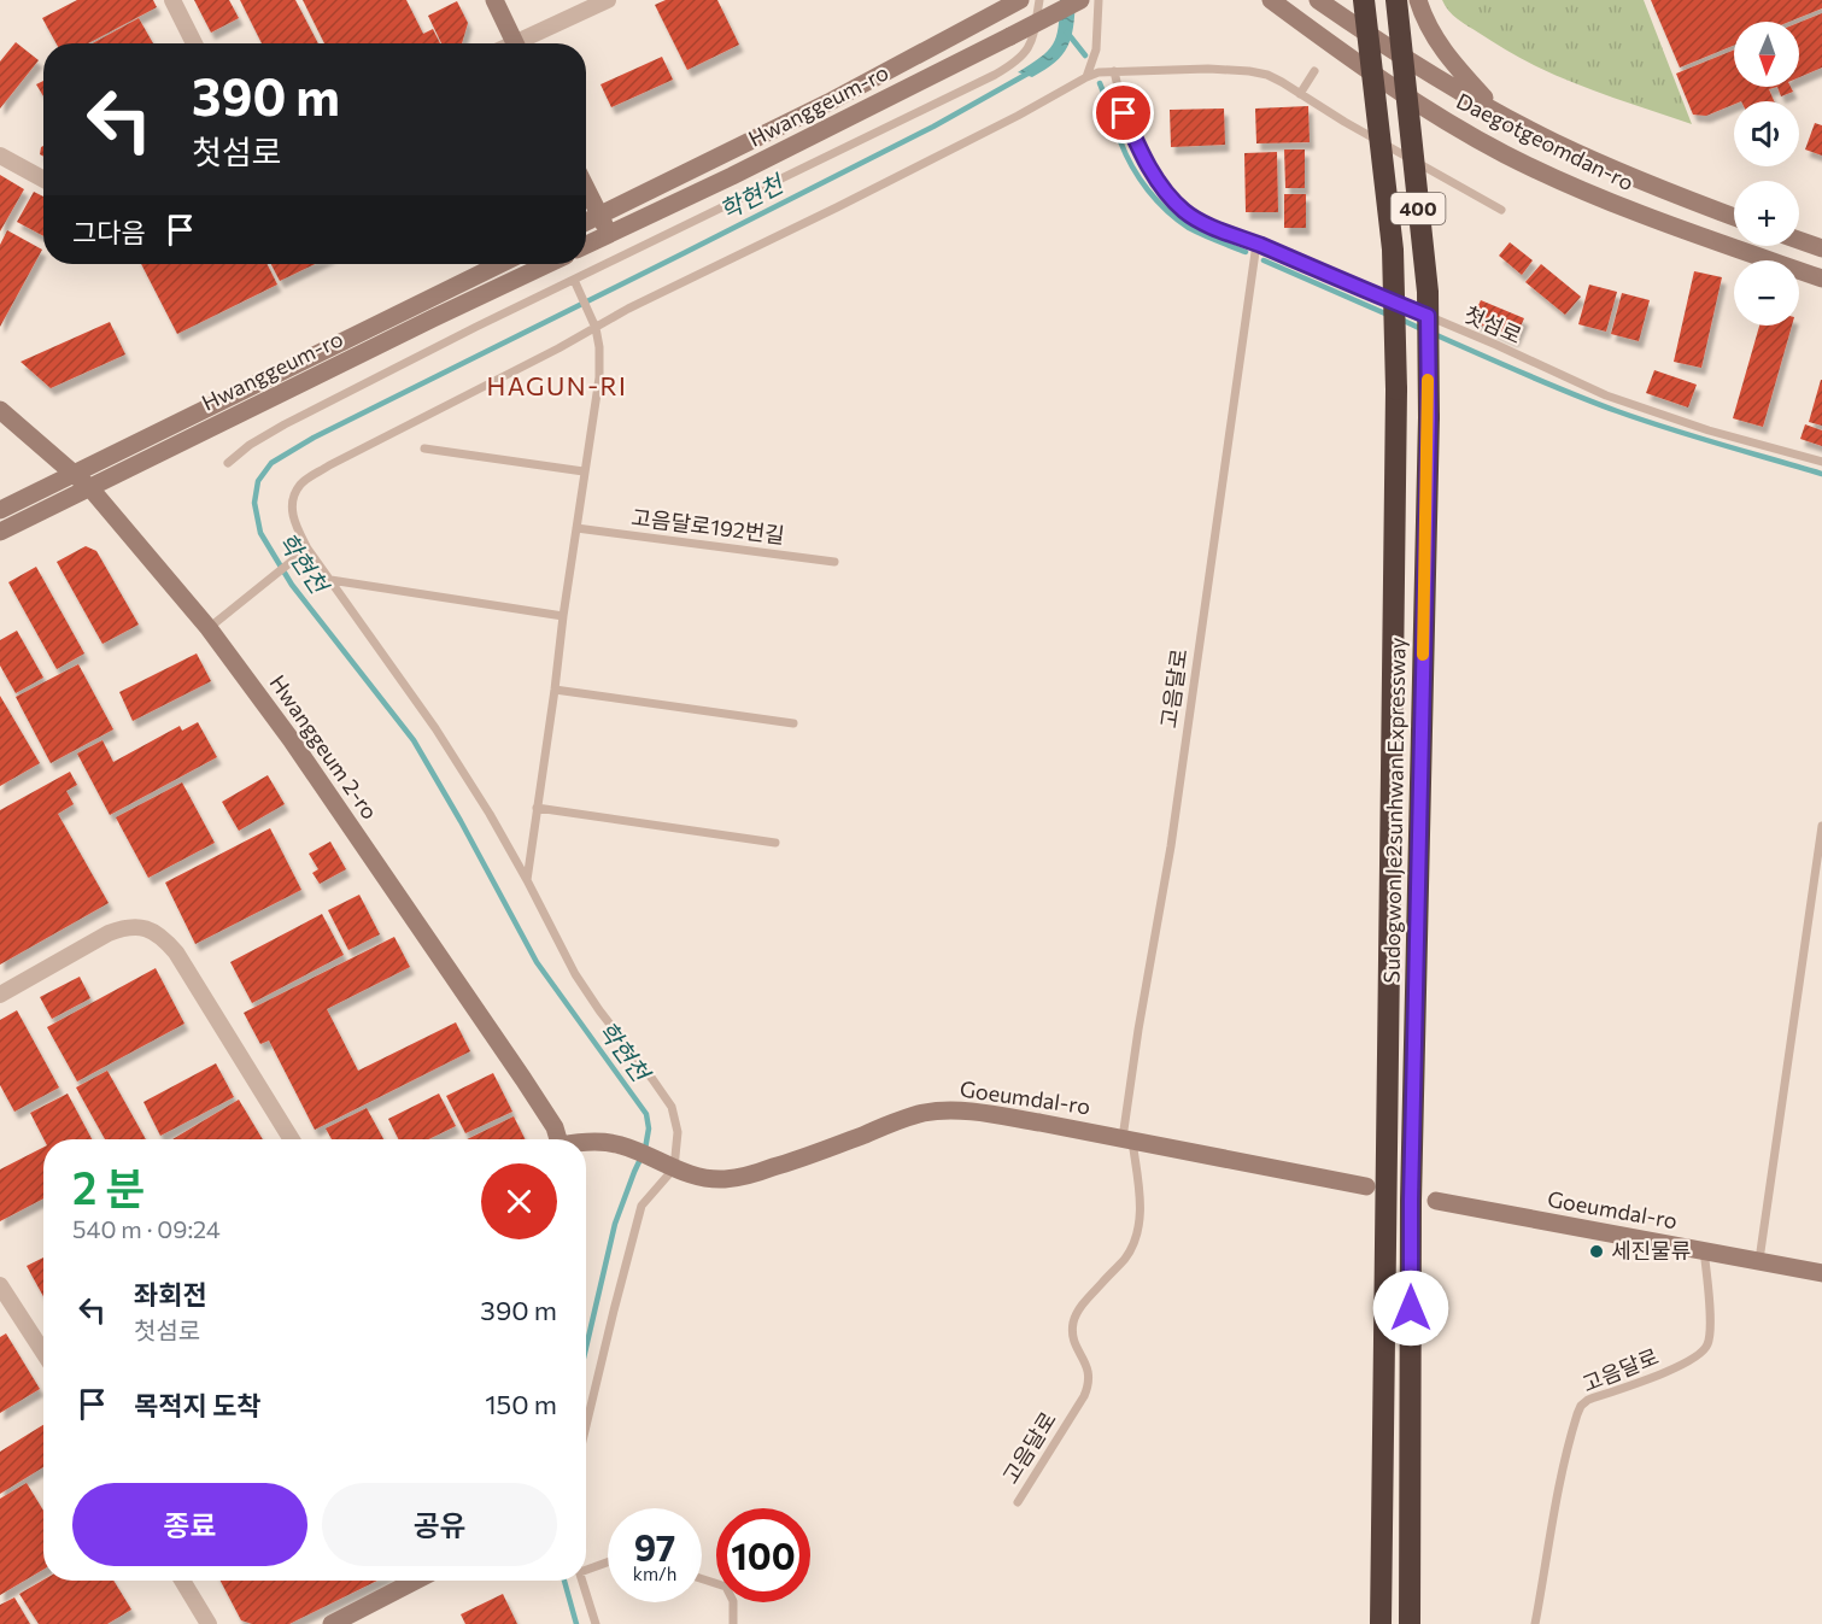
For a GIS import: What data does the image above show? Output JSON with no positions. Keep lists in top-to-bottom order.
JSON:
{
  "streets": {
    "highway": ["400", "Sudogwon Je2sunhwan Expressway"],
    "street": [
      "Hwanggeum-ro",
      "Daegotgeomdan-ro",
      "Hwanggeum 2-ro",
      "Goeumdal-ro"
    ],
    "lane": ["첫섬로", "고음달로192번길", "고음달로"]
  },
  "crossings": [
    ["Hwanggeum-ro", "Hwanggeum 2-ro"],
    ["첫섬로", "고음달로"],
    ["고음달로", "Goeumdal-ro"]
  ],
  "districts": ["HAGUN-RI"],
  "water": ["학현천"],
  "places": ["세진물류"],
  "north": "bottom",
  "page": {
    "map_buttons": ["+", "−"],
    "turn": ["390 m", "첫섬로"],
    "then": "그다음",
    "heading": ["2 분", "540 m · 09:24"],
    "list": [
      {
        "name": "좌회전",
        "note": "첫섬로",
        "value": "390 m"
      },
      {
        "name": "목적지 도착",
        "value": "150 m"
      }
    ],
    "buttons": ["종료", "공유"],
    "speed": "97 km/h",
    "limit": "100"
  }
}
